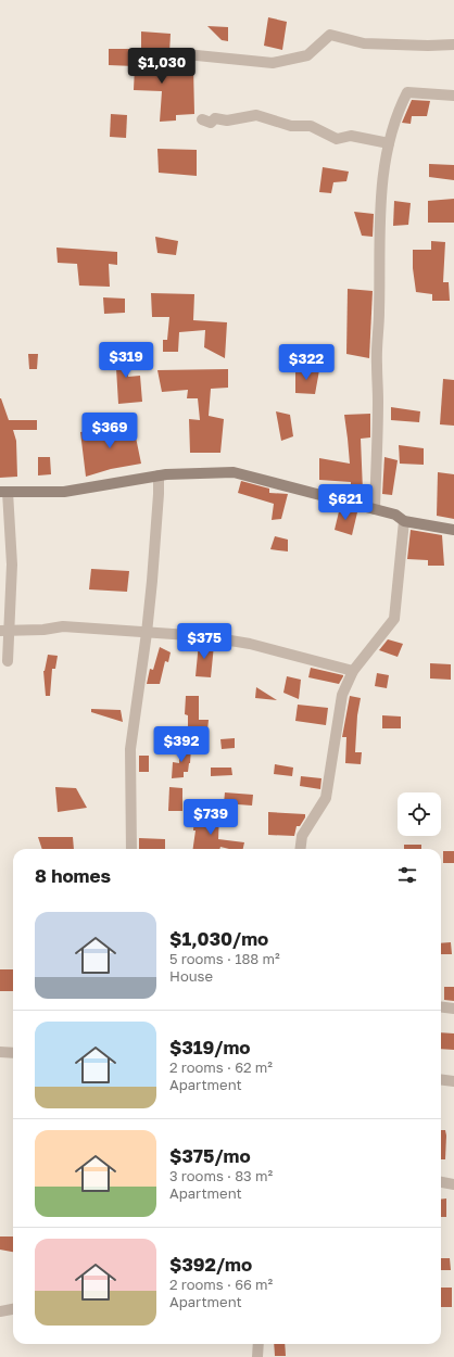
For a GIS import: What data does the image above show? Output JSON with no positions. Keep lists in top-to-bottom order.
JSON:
{
  "page": {
    "price": [
      "$1,030",
      "$319",
      "$322",
      "$369",
      "$621",
      "$375",
      "$392",
      "$739"
    ],
    "heading": "8 homes",
    "list": [
      {
        "name": "$1,030/mo",
        "note": "5 rooms · 188 m² · House"
      },
      {
        "name": "$319/mo",
        "note": "2 rooms · 62 m² · Apartment"
      },
      {
        "name": "$375/mo",
        "note": "3 rooms · 83 m² · Apartment"
      },
      {
        "name": "$392/mo",
        "note": "2 rooms · 66 m² · Apartment"
      }
    ]
  }
}
